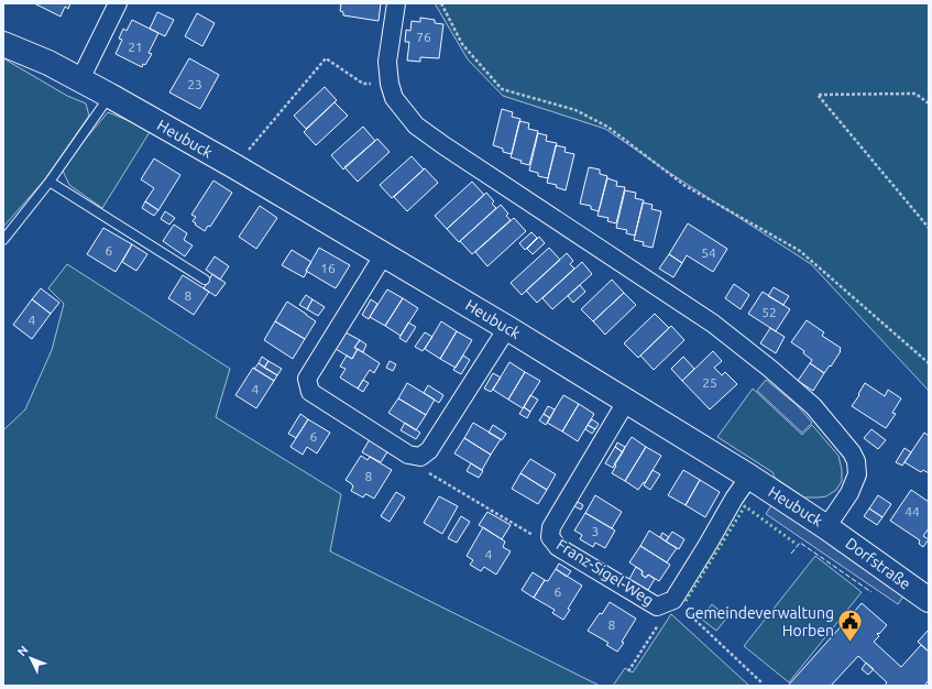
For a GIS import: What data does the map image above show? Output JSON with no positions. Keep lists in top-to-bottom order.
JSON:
{
  "streets": {
    "street": ["Heubuck", "Dorfstraße", "Franz-Sigel-Weg"]
  },
  "crossings": [
    ["Heubuck", "Dorfstraße"],
    ["Heubuck", "Franz-Sigel-Weg"]
  ],
  "places": {
    "public building": ["Gemeindeverwaltung Horben"]
  },
  "house_numbers": [
    "76",
    "21",
    "23",
    "6",
    "54",
    "16",
    "8",
    "52",
    "4",
    "25",
    "4",
    "6",
    "8",
    "44",
    "3",
    "4",
    "6",
    "8"
  ],
  "north": "top left"
}
